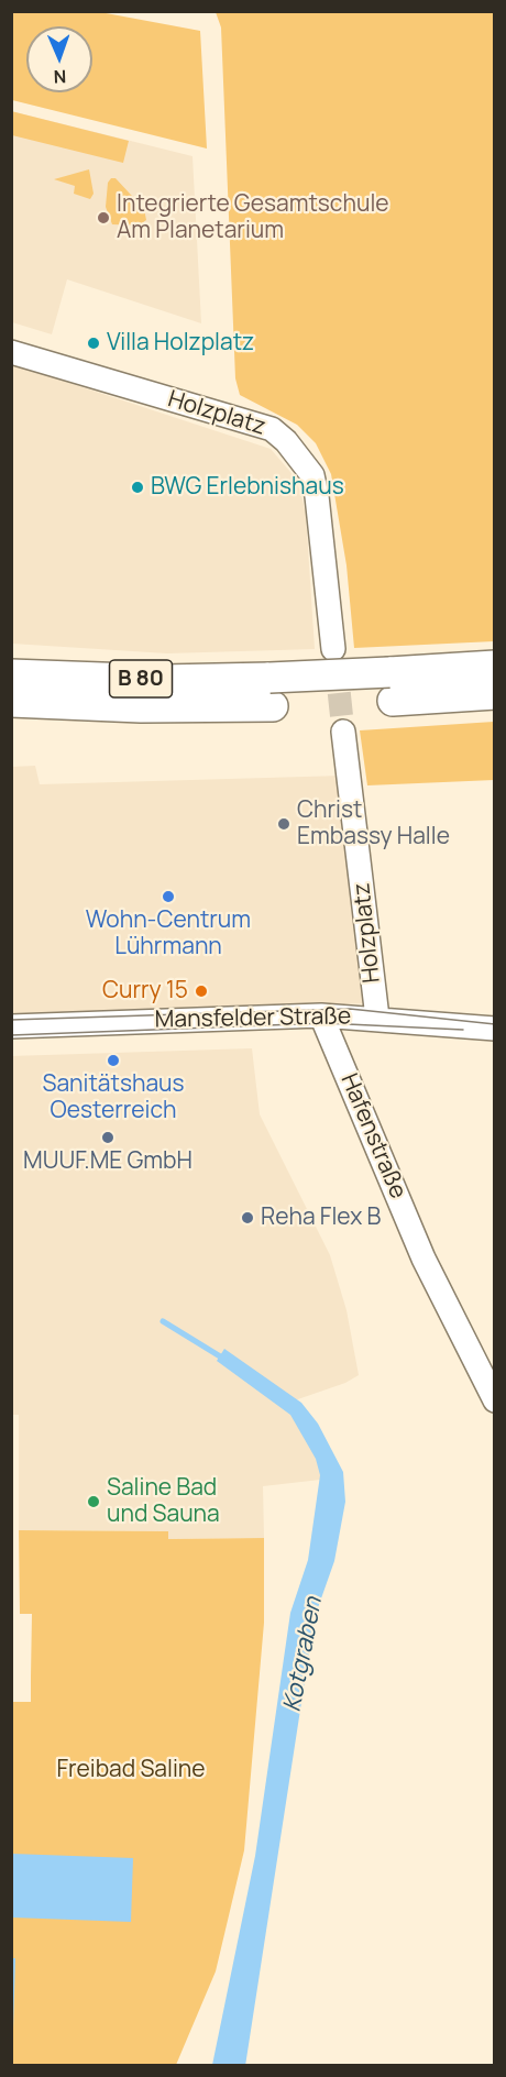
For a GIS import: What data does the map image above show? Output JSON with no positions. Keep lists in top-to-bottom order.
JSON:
{
  "streets": {
    "main road": ["B 80"],
    "street": ["Holzplatz", "Mansfelder Straße", "Hafenstraße"]
  },
  "crossings": [
    ["Holzplatz", "Mansfelder Straße"],
    ["Mansfelder Straße", "Hafenstraße"]
  ],
  "water": ["Kotgraben"],
  "parks": ["Freibad Saline"],
  "places": [
    "Integrierte Gesamtschule Am Planetarium",
    "Villa Holzplatz",
    "BWG Erlebnishaus",
    "Christ Embassy Halle",
    "Wohn-Centrum Lührmann",
    "Curry 15",
    "Sanitätshaus Oesterreich",
    "MUUF.ME GmbH",
    "Reha Flex B",
    "Saline Bad und Sauna"
  ],
  "north": "bottom"
}
